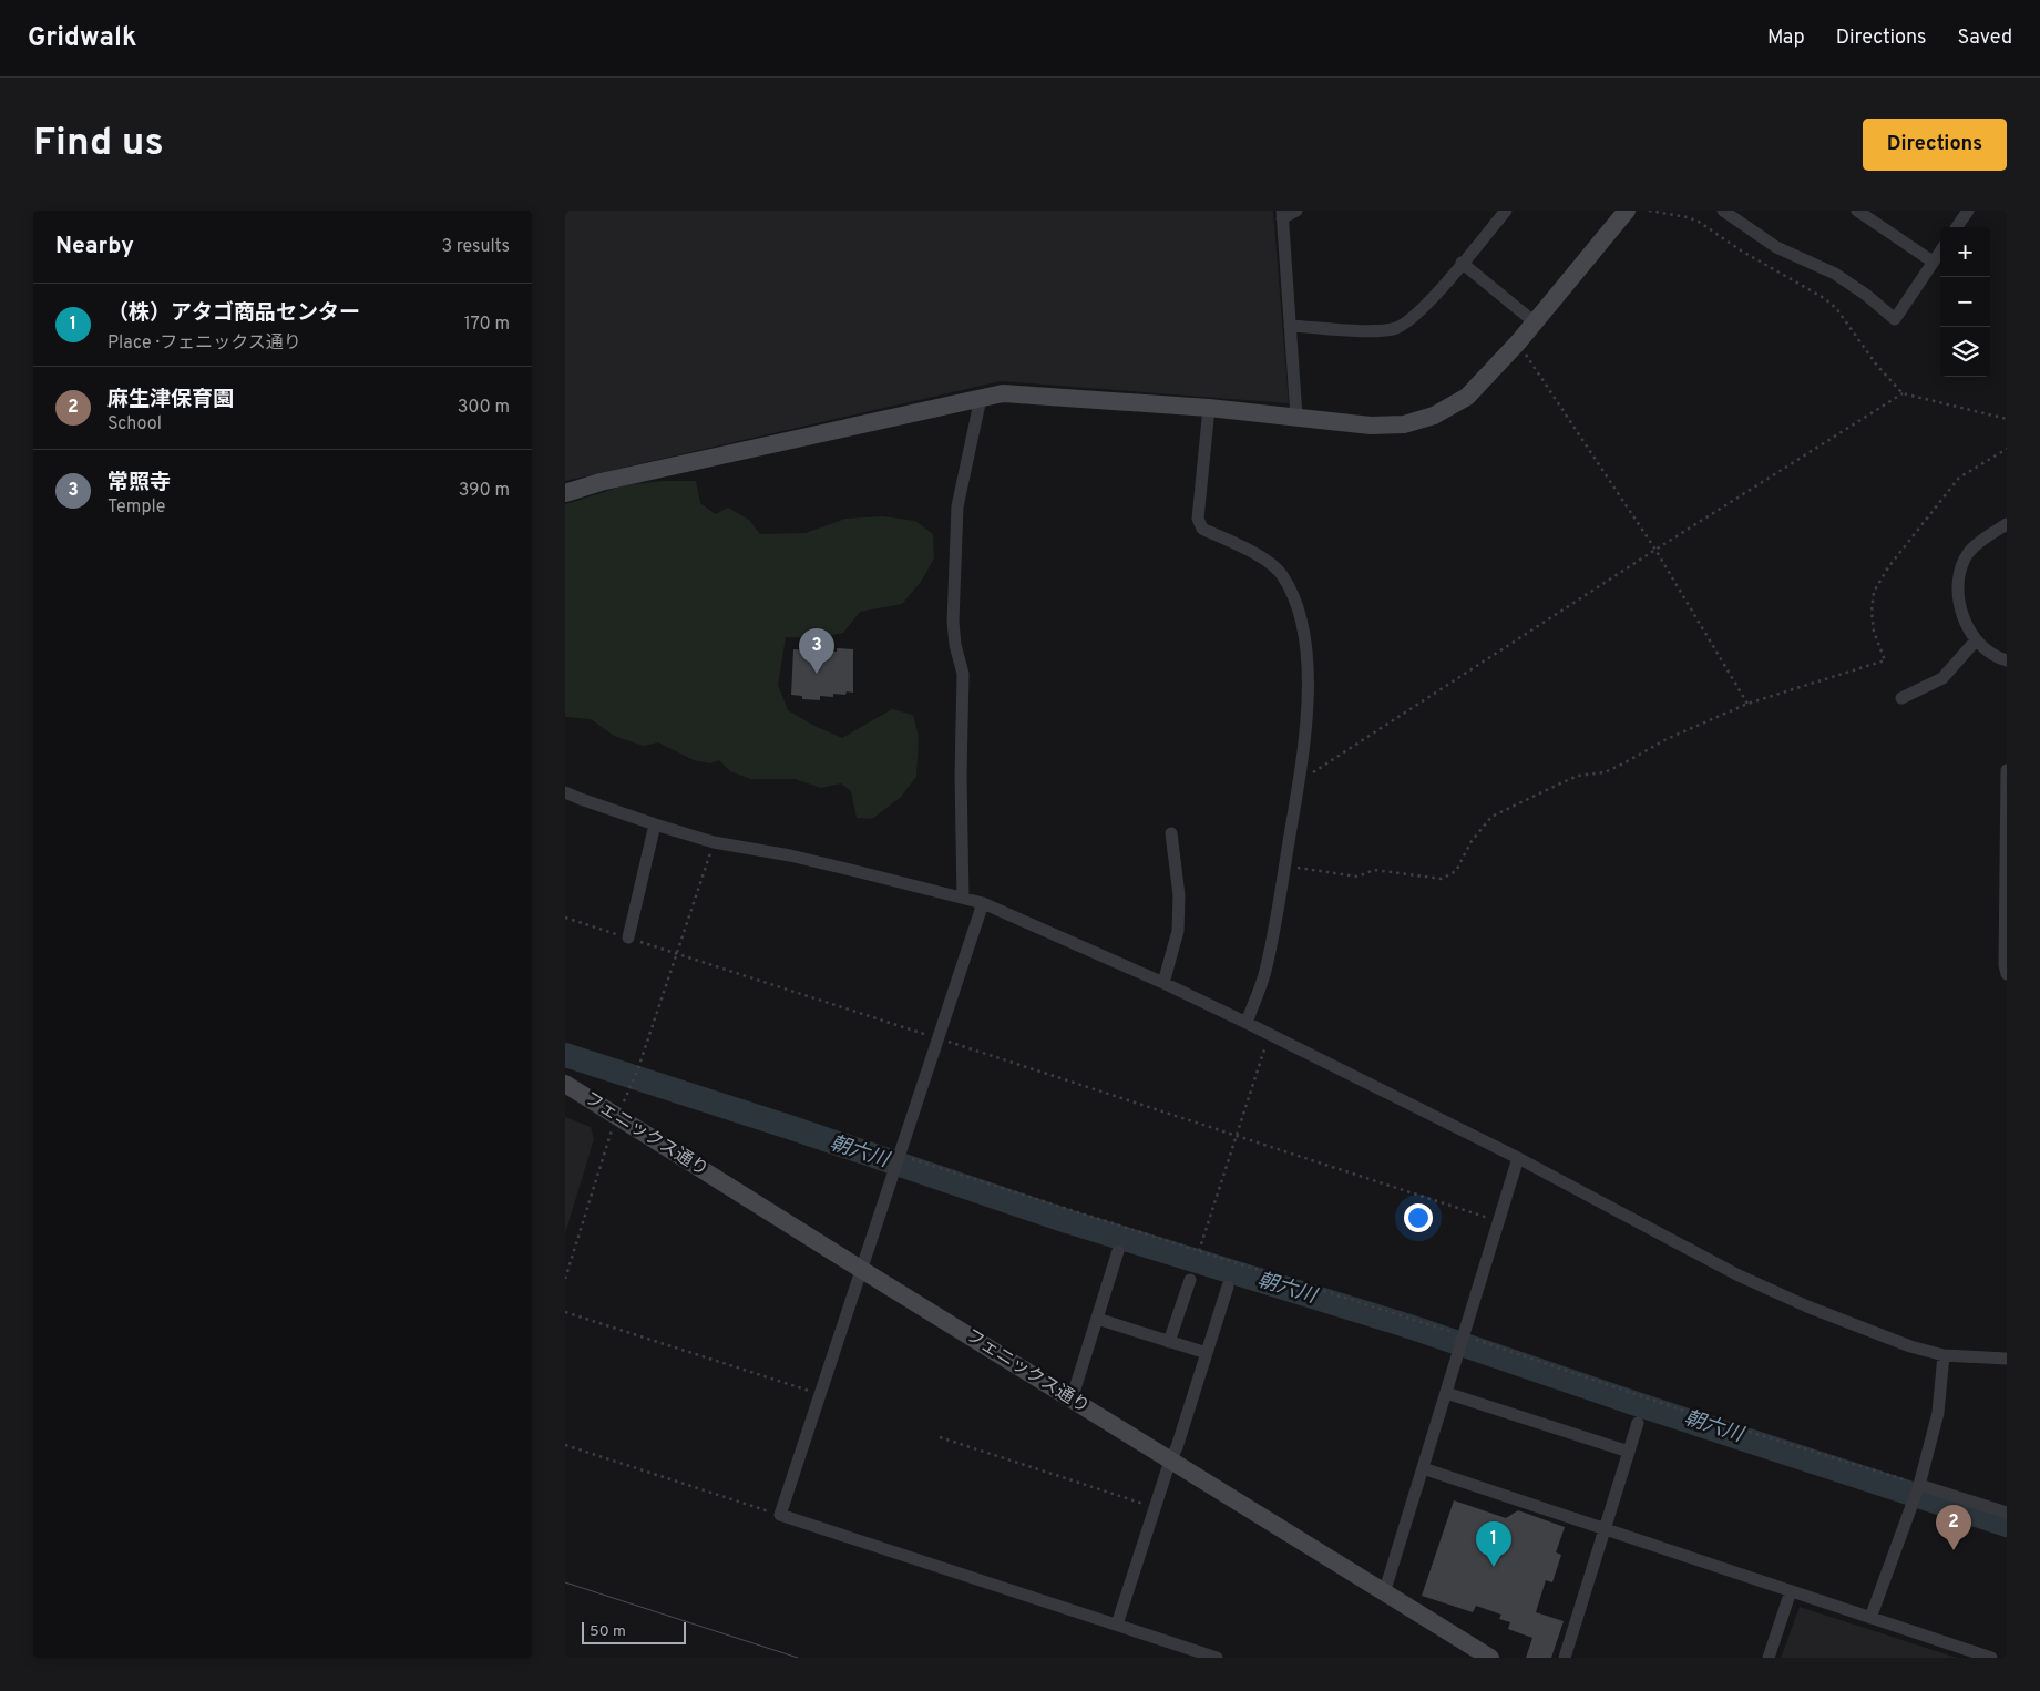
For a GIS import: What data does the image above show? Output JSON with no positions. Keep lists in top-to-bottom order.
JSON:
{
  "streets": {
    "street": ["フェニックス通り"]
  },
  "water": ["朝六川"],
  "scale_bar": "50 m",
  "page": {
    "header": "Gridwalk",
    "nav": ["Map", "Directions", "Saved"],
    "buttons": "Directions",
    "title": "Find us",
    "heading": ["Nearby", "3 results"],
    "map_buttons": ["+", "−"],
    "list": [
      {
        "mark": "1",
        "name": "（株）アタゴ商品センター",
        "note": "Place · フェニックス通り",
        "value": "170 m"
      },
      {
        "mark": "2",
        "name": "麻生津保育園",
        "note": "School",
        "value": "300 m"
      },
      {
        "mark": "3",
        "name": "常照寺",
        "note": "Temple",
        "value": "390 m"
      }
    ],
    "pins": ["3", "2", "1"],
    "scale": "50 m"
  }
}
